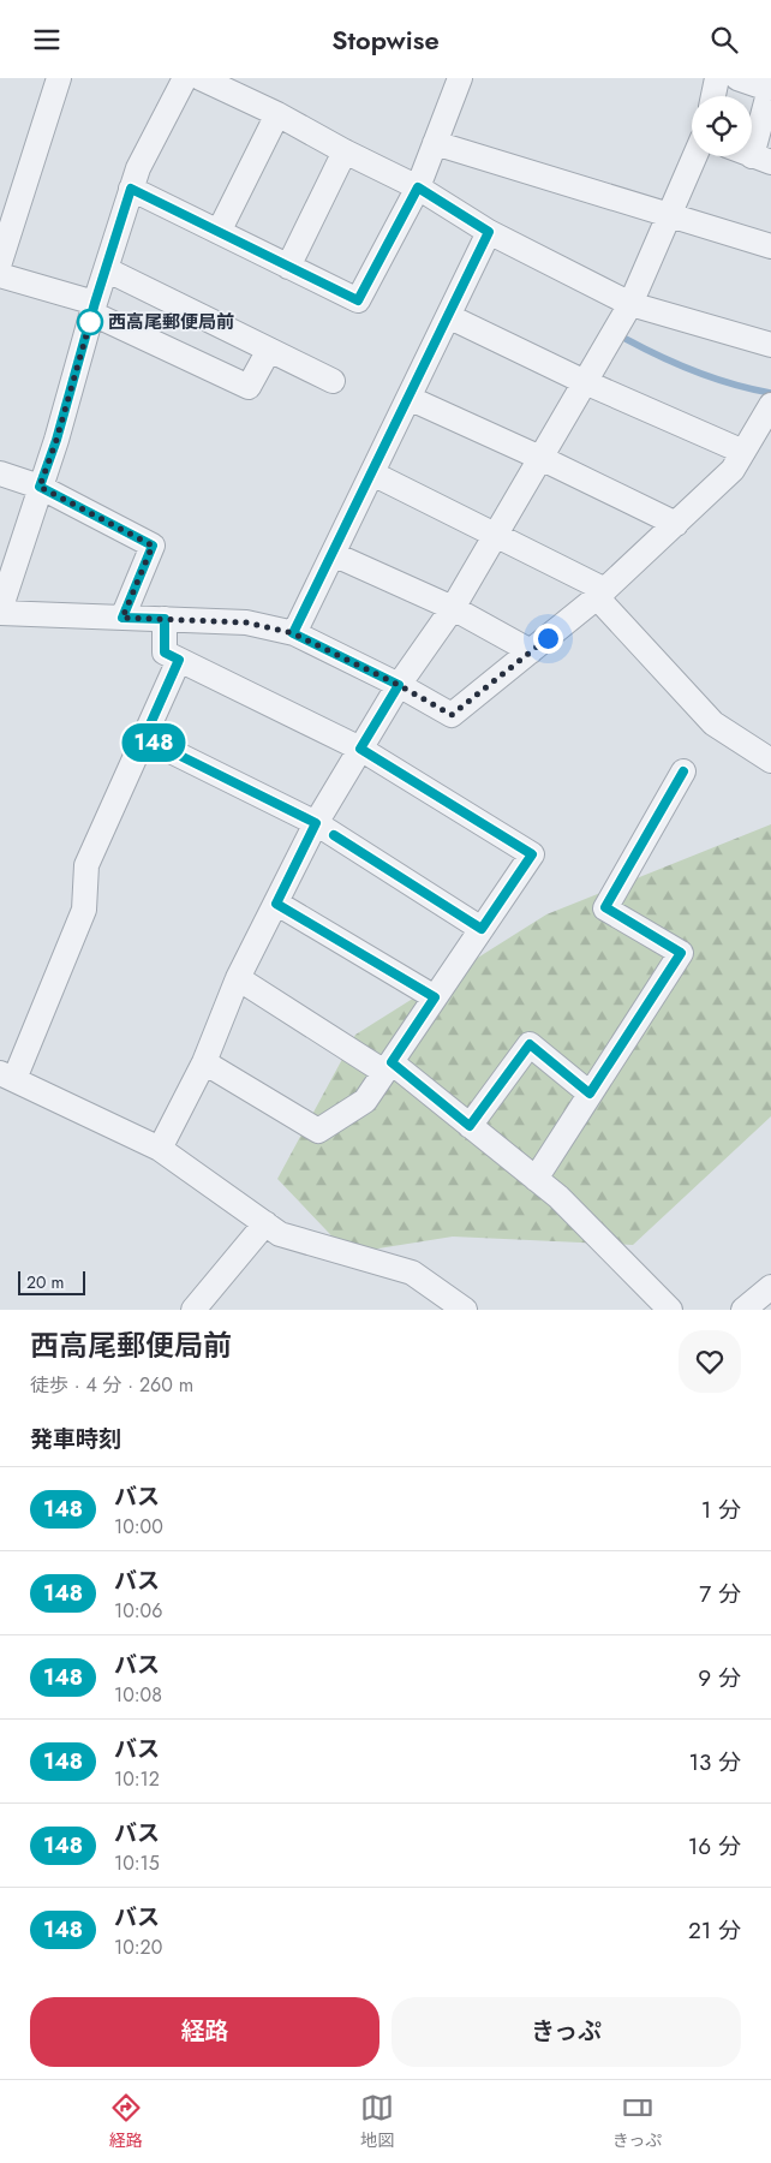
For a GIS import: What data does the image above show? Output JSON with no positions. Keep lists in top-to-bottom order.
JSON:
{
  "places": ["西高尾郵便局前"],
  "lines": ["bus line 148"],
  "scale_bar": "20 m",
  "page": {
    "header": "Stopwise",
    "on_map": "148",
    "scale": "20 m",
    "heading": [
      ["西高尾郵便局前", "徒歩 · 4 分 · 260 m"],
      "発車時刻"
    ],
    "list": [
      {
        "mark": "148",
        "name": "バス",
        "note": "10:00",
        "value": "1 分"
      },
      {
        "mark": "148",
        "name": "バス",
        "note": "10:06",
        "value": "7 分"
      },
      {
        "mark": "148",
        "name": "バス",
        "note": "10:08",
        "value": "9 分"
      },
      {
        "mark": "148",
        "name": "バス",
        "note": "10:12",
        "value": "13 分"
      },
      {
        "mark": "148",
        "name": "バス",
        "note": "10:15",
        "value": "16 分"
      },
      {
        "mark": "148",
        "name": "バス",
        "note": "10:20",
        "value": "21 分"
      }
    ],
    "buttons": ["経路", "きっぷ"],
    "tabs": ["経路", "地図", "きっぷ"]
  }
}
